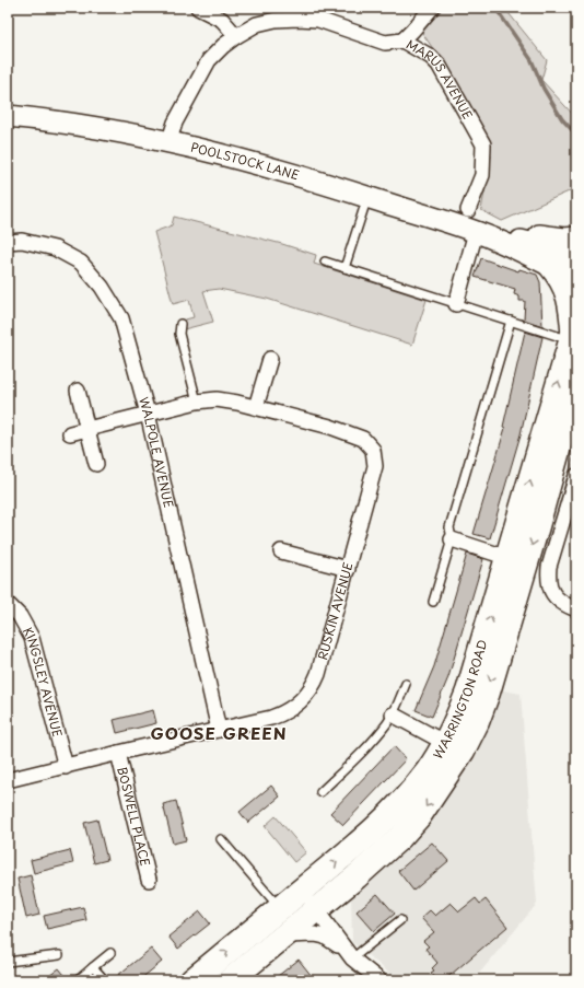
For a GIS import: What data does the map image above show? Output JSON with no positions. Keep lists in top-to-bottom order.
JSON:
{
  "streets": {
    "highway": ["WARRINGTON ROAD"],
    "main road": ["POOLSTOCK LANE"],
    "street": [
      "MARUS AVENUE",
      "WALPOLE AVENUE",
      "RUSKIN AVENUE",
      "KINGSLEY AVENUE",
      "BOSWELL PLACE"
    ]
  },
  "crossings": [
    ["MARUS AVENUE", "POOLSTOCK LANE"],
    ["WALPOLE AVENUE", "RUSKIN AVENUE"],
    ["RUSKIN AVENUE", "KINGSLEY AVENUE"],
    ["RUSKIN AVENUE", "BOSWELL PLACE"]
  ],
  "districts": ["GOOSE GREEN"]
}
